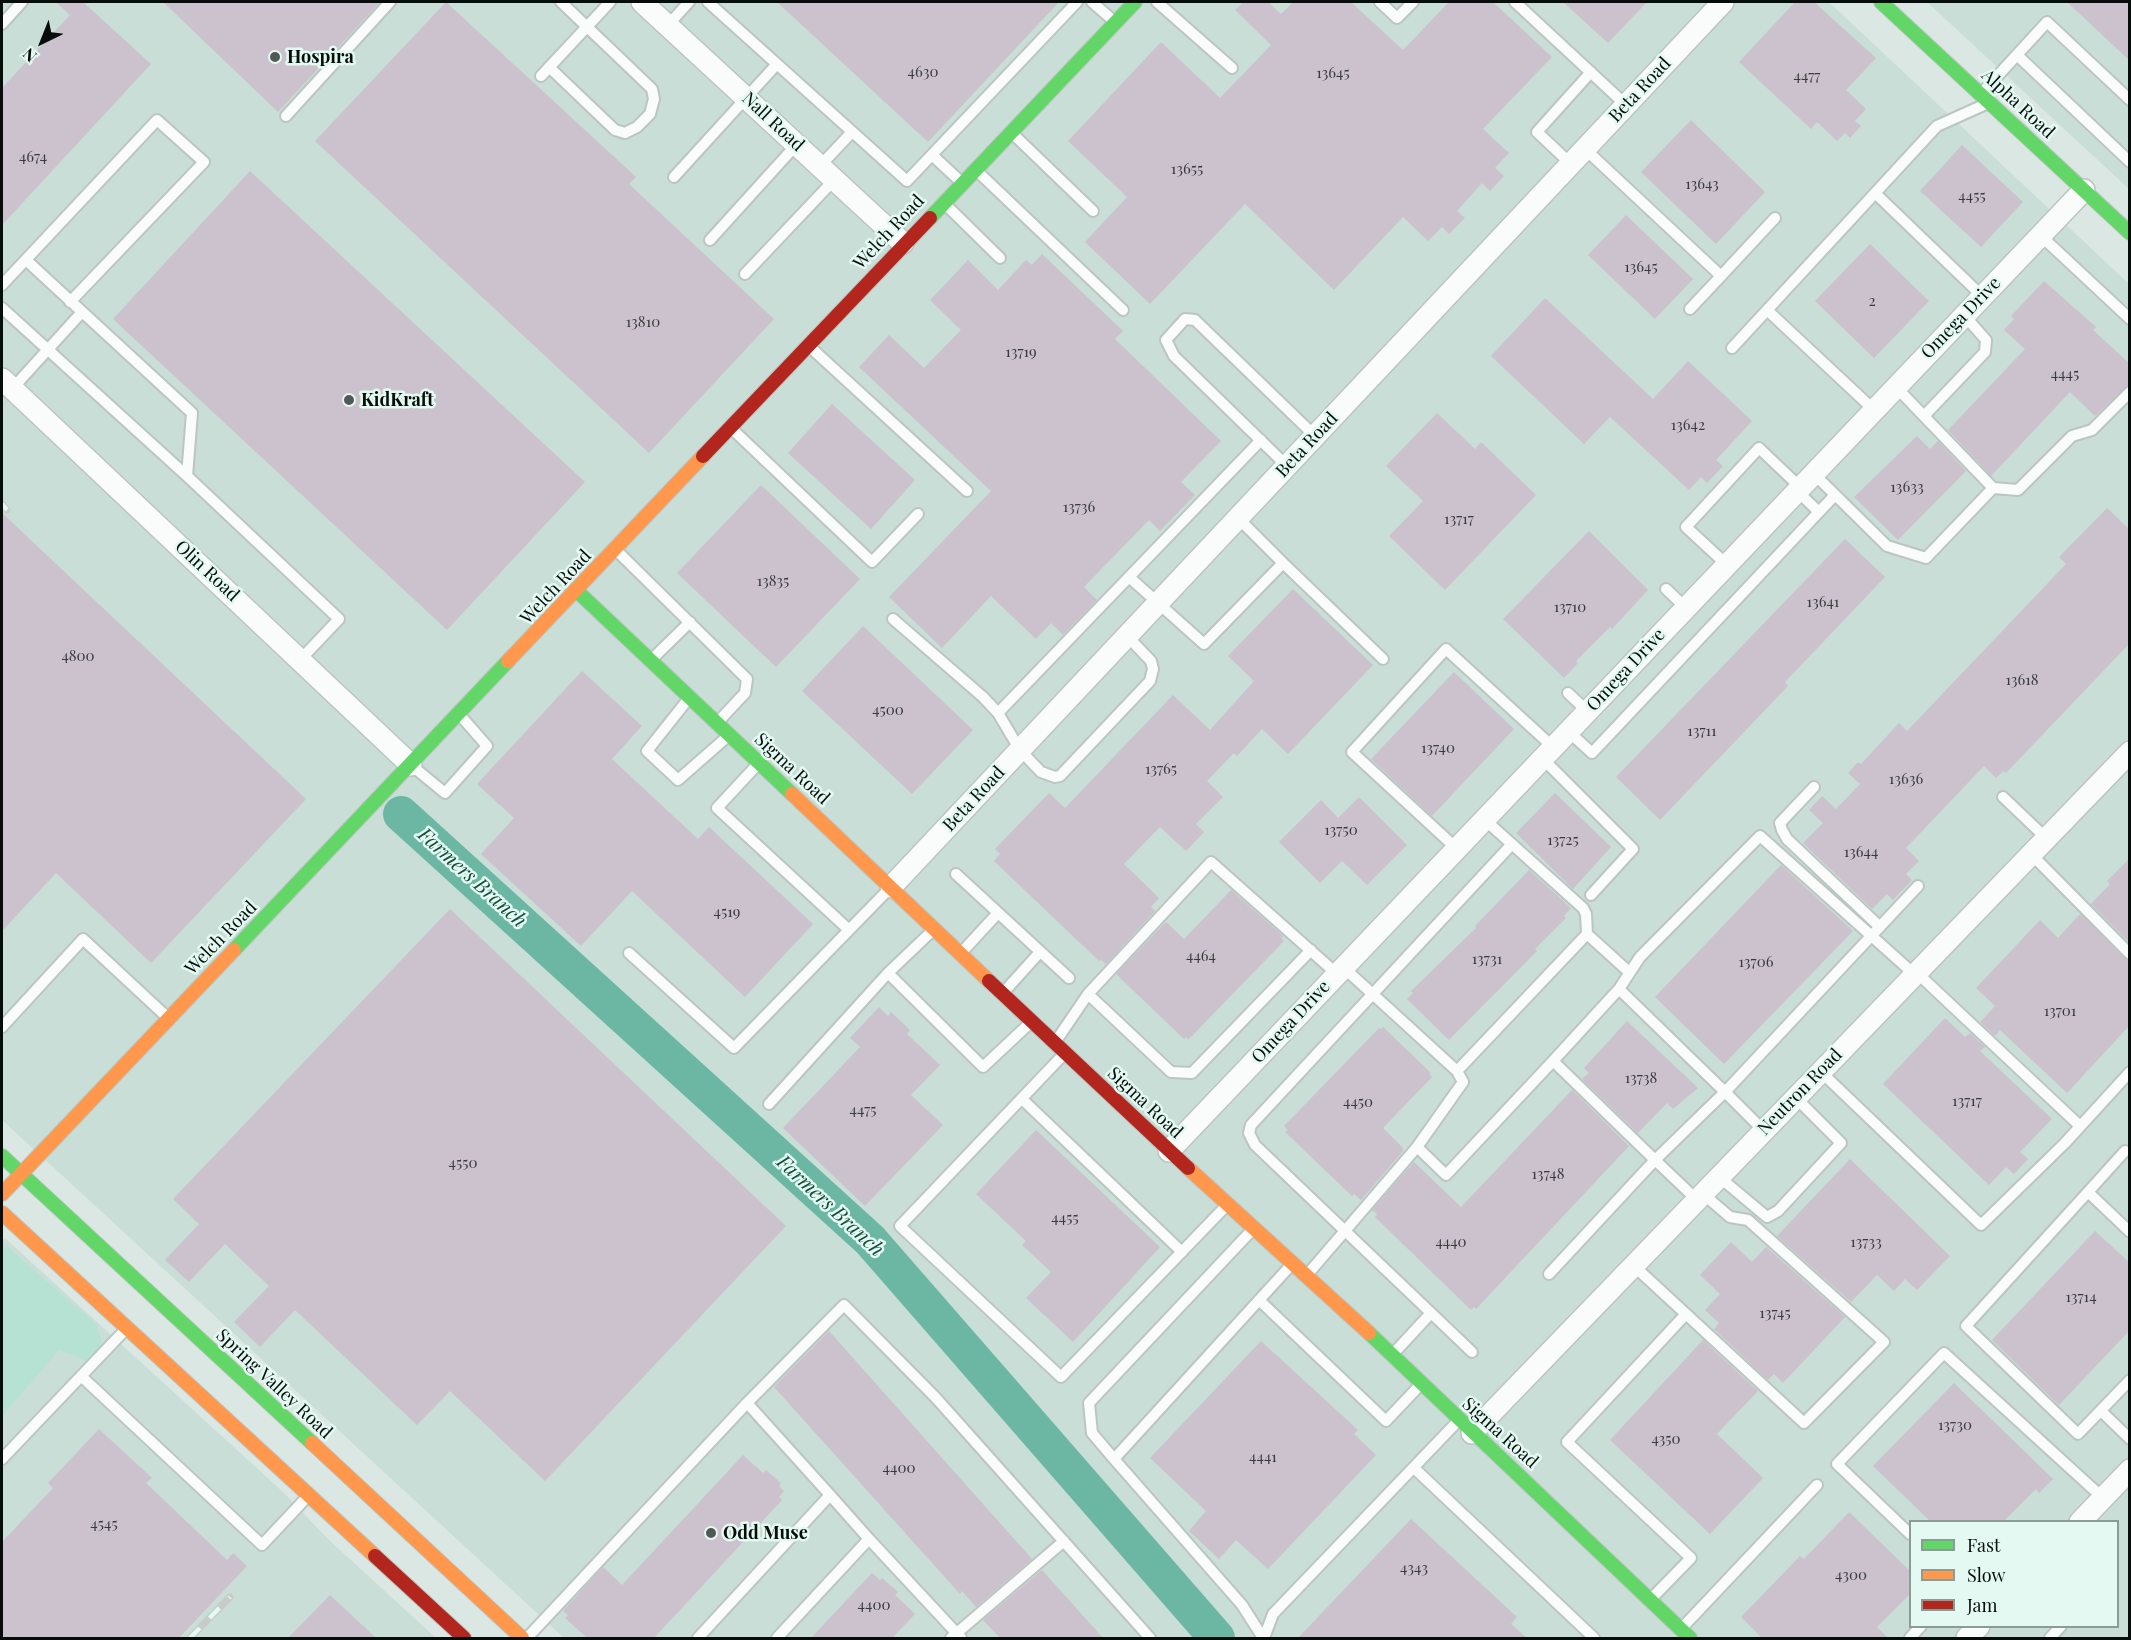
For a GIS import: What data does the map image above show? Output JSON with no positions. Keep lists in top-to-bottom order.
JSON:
{
  "streets": {
    "street": [
      "Beta Road",
      "Alpha Road",
      "Nall Road",
      "Welch Road",
      "Omega Drive",
      "Olin Road",
      "Sigma Road",
      "Neutron Road",
      "Spring Valley Road"
    ]
  },
  "crossings": [
    ["Beta Road", "Sigma Road"],
    ["Alpha Road", "Omega Drive"],
    ["Nall Road", "Welch Road"],
    ["Welch Road", "Olin Road"],
    ["Welch Road", "Sigma Road"],
    ["Welch Road", "Spring Valley Road"],
    ["Omega Drive", "Sigma Road"],
    ["Sigma Road", "Neutron Road"]
  ],
  "water": ["Farmers Branch"],
  "places": ["Hospira", "KidKraft", "Odd Muse"],
  "house_numbers": [
    "4630",
    "13645",
    "4477",
    "4674",
    "13655",
    "13643",
    "4455",
    "13645",
    "2",
    "13810",
    "13719",
    "4445",
    "13642",
    "13633",
    "13736",
    "13717",
    "13835",
    "13641",
    "13710",
    "4800",
    "13618",
    "4500",
    "13711",
    "13740",
    "13765",
    "13636",
    "13750",
    "13725",
    "13644",
    "4519",
    "4464",
    "13731",
    "13706",
    "13701",
    "13738",
    "13717",
    "4450",
    "4475",
    "4550",
    "13748",
    "4455",
    "4440",
    "13733",
    "13714",
    "13745",
    "13730",
    "4350",
    "4441",
    "4400",
    "4545",
    "4343",
    "4300",
    "4400"
  ],
  "legend": ["Fast", "Slow", "Jam"],
  "north": "bottom left"
}
